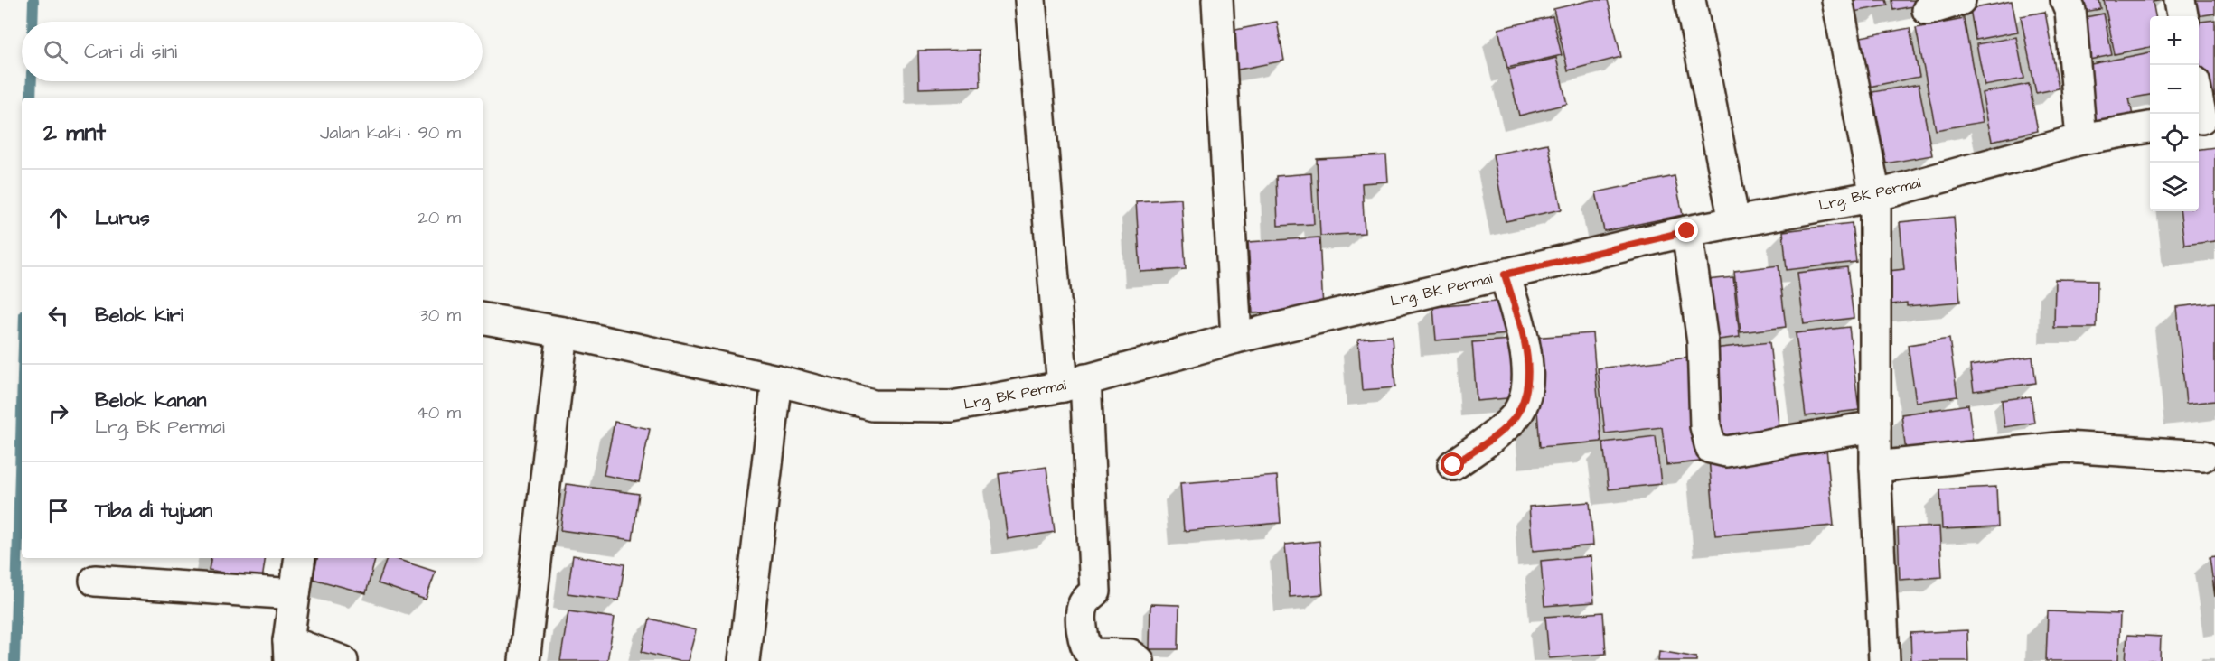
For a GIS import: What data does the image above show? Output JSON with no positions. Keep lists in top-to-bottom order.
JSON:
{
  "streets": {
    "street": ["Lrg. BK Permai"]
  },
  "page": {
    "map_buttons": ["+", "−"],
    "search": "Cari di sini",
    "heading": ["2 mnt", "Jalan kaki · 90 m"],
    "list": [
      ["Lurus", "20 m"],
      ["Belok kiri", "30 m"],
      ["Belok kanan", "Lrg. BK Permai", "40 m"],
      "Tiba di tujuan"
    ]
  }
}
